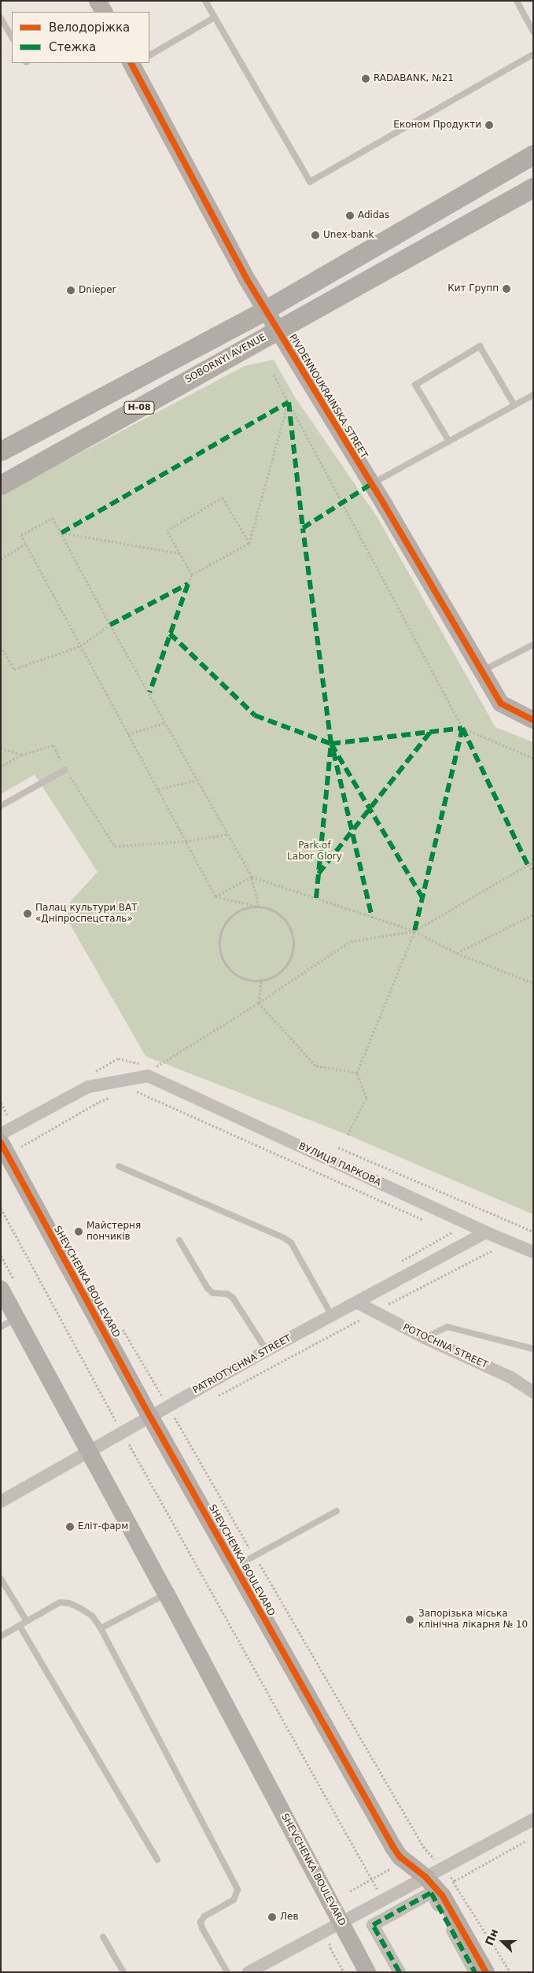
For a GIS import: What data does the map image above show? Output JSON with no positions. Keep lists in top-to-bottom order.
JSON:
{
  "streets": {
    "main road": ["SOBORNYI AVENUE", "Н-08"],
    "street": [
      "PIVDENNOUKRAINSKA STREET",
      "ВУЛИЦЯ ПАРКОВА",
      "SHEVCHENKA BOULEVARD",
      "POTOCHNA STREET",
      "PATRIOTYCHNA STREET"
    ]
  },
  "crossings": [
    ["SOBORNYI AVENUE", "PIVDENNOUKRAINSKA STREET"],
    ["PIVDENNOUKRAINSKA STREET", "Н-08"],
    ["ВУЛИЦЯ ПАРКОВА", "PATRIOTYCHNA STREET"],
    ["SHEVCHENKA BOULEVARD", "PATRIOTYCHNA STREET"],
    ["POTOCHNA STREET", "PATRIOTYCHNA STREET"]
  ],
  "parks": ["Park of Labor Glory"],
  "places": [
    "RADABANK, №21",
    "Економ Продукти",
    "Adidas",
    "Unex-bank",
    "Кит Групп",
    "Dnieper",
    "Палац культури ВАТ «Дніпроспецсталь»",
    "Майстерня пончиків",
    "Еліт-фарм",
    "Запорізька міська клінічна лікарня № 10",
    "Лев"
  ],
  "legend": ["Велодоріжка", "Стежка"],
  "north": "left"
}
